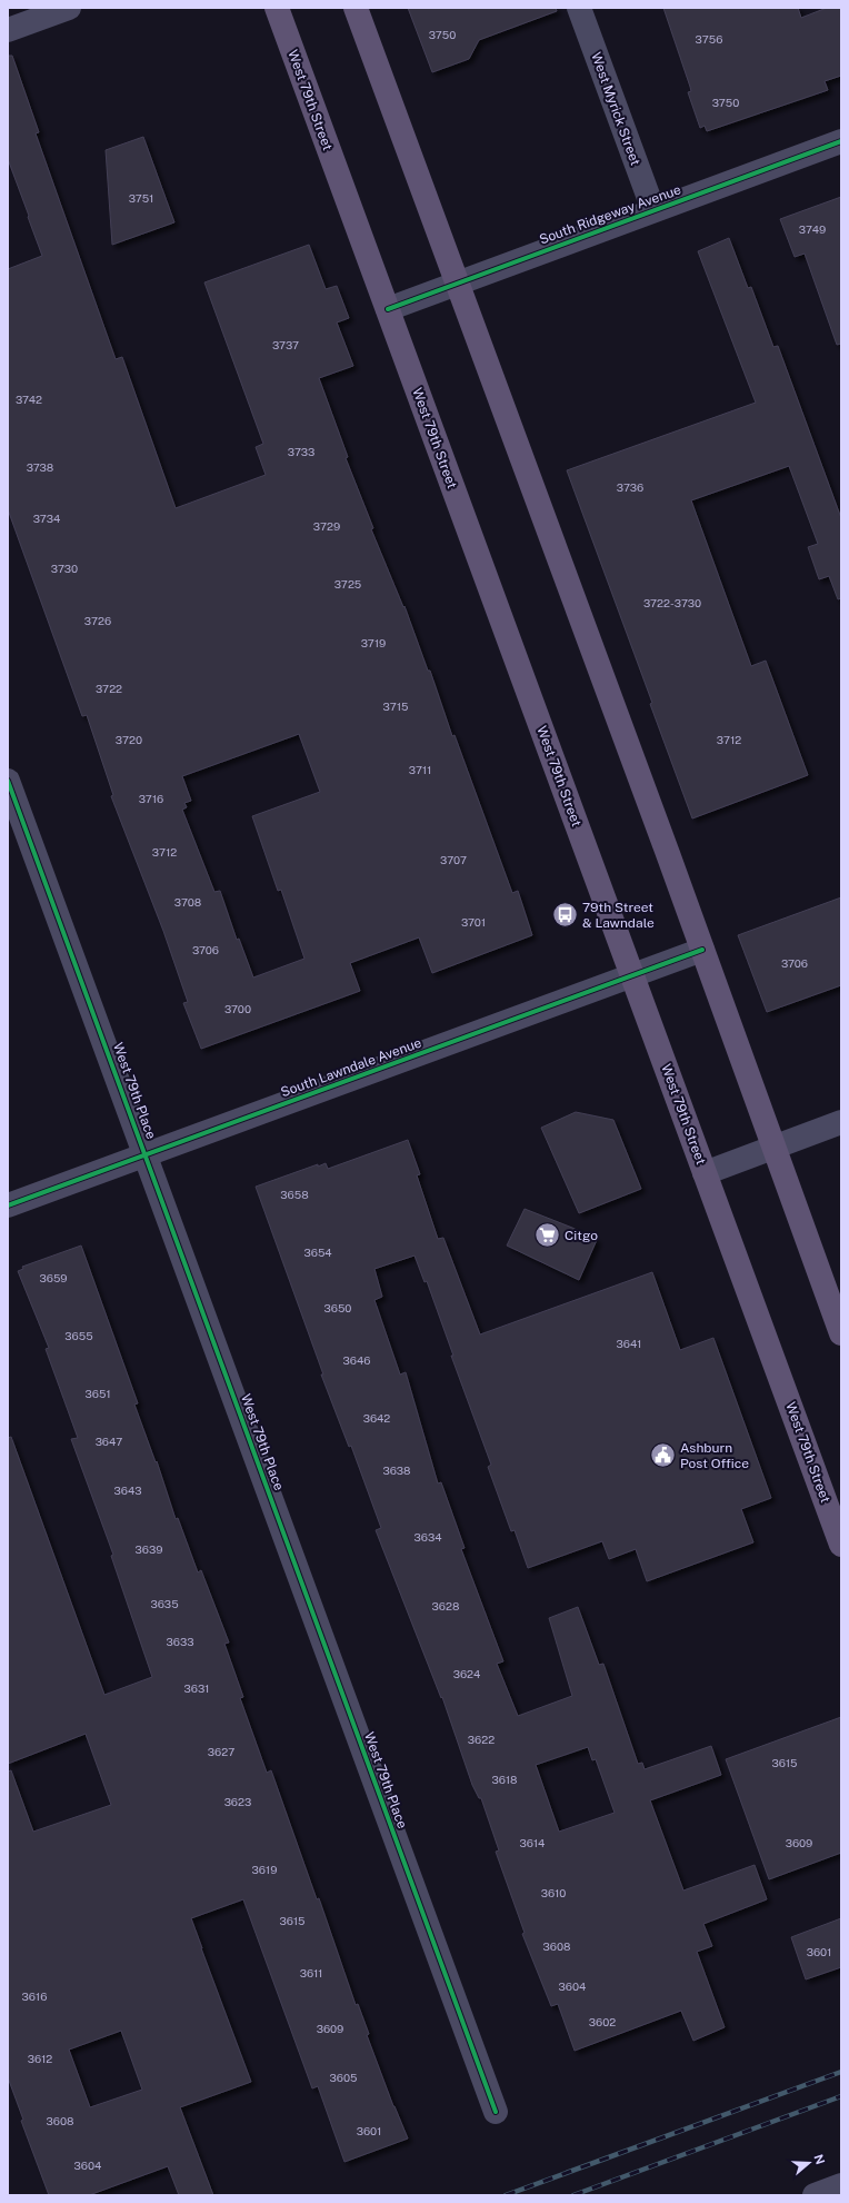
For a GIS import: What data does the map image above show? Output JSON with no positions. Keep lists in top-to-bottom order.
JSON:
{
  "streets": {
    "main road": ["West 79th Street"],
    "street": [
      "West Myrick Street",
      "South Ridgeway Avenue",
      "South Lawndale Avenue",
      "West 79th Place"
    ]
  },
  "crossings": [
    ["West 79th Street", "South Ridgeway Avenue"],
    ["West 79th Street", "South Lawndale Avenue"],
    ["West Myrick Street", "South Ridgeway Avenue"],
    ["South Lawndale Avenue", "West 79th Place"]
  ],
  "places": {
    "bus stop": ["79th Street & Lawndale"],
    "supermarket": ["Citgo"],
    "public building": ["Ashburn Post Office"]
  },
  "house_numbers": [
    "3750",
    "3756",
    "3750",
    "3751",
    "3749",
    "3737",
    "3742",
    "3733",
    "3738",
    "3736",
    "3734",
    "3729",
    "3730",
    "3725",
    "3722-3730",
    "3726",
    "3719",
    "3722",
    "3715",
    "3720",
    "3712",
    "3711",
    "3716",
    "3712",
    "3707",
    "3708",
    "3701",
    "3706",
    "3706",
    "3700",
    "3658",
    "3654",
    "3659",
    "3650",
    "3655",
    "3641",
    "3646",
    "3651",
    "3642",
    "3647",
    "3638",
    "3643",
    "3634",
    "3639",
    "3635",
    "3628",
    "3633",
    "3624",
    "3631",
    "3622",
    "3627",
    "3615",
    "3618",
    "3623",
    "3614",
    "3609",
    "3619",
    "3610",
    "3615",
    "3608",
    "3601",
    "3611",
    "3604",
    "3616",
    "3602",
    "3609",
    "3612",
    "3605",
    "3608",
    "3601",
    "3604"
  ],
  "north": "right"
}
